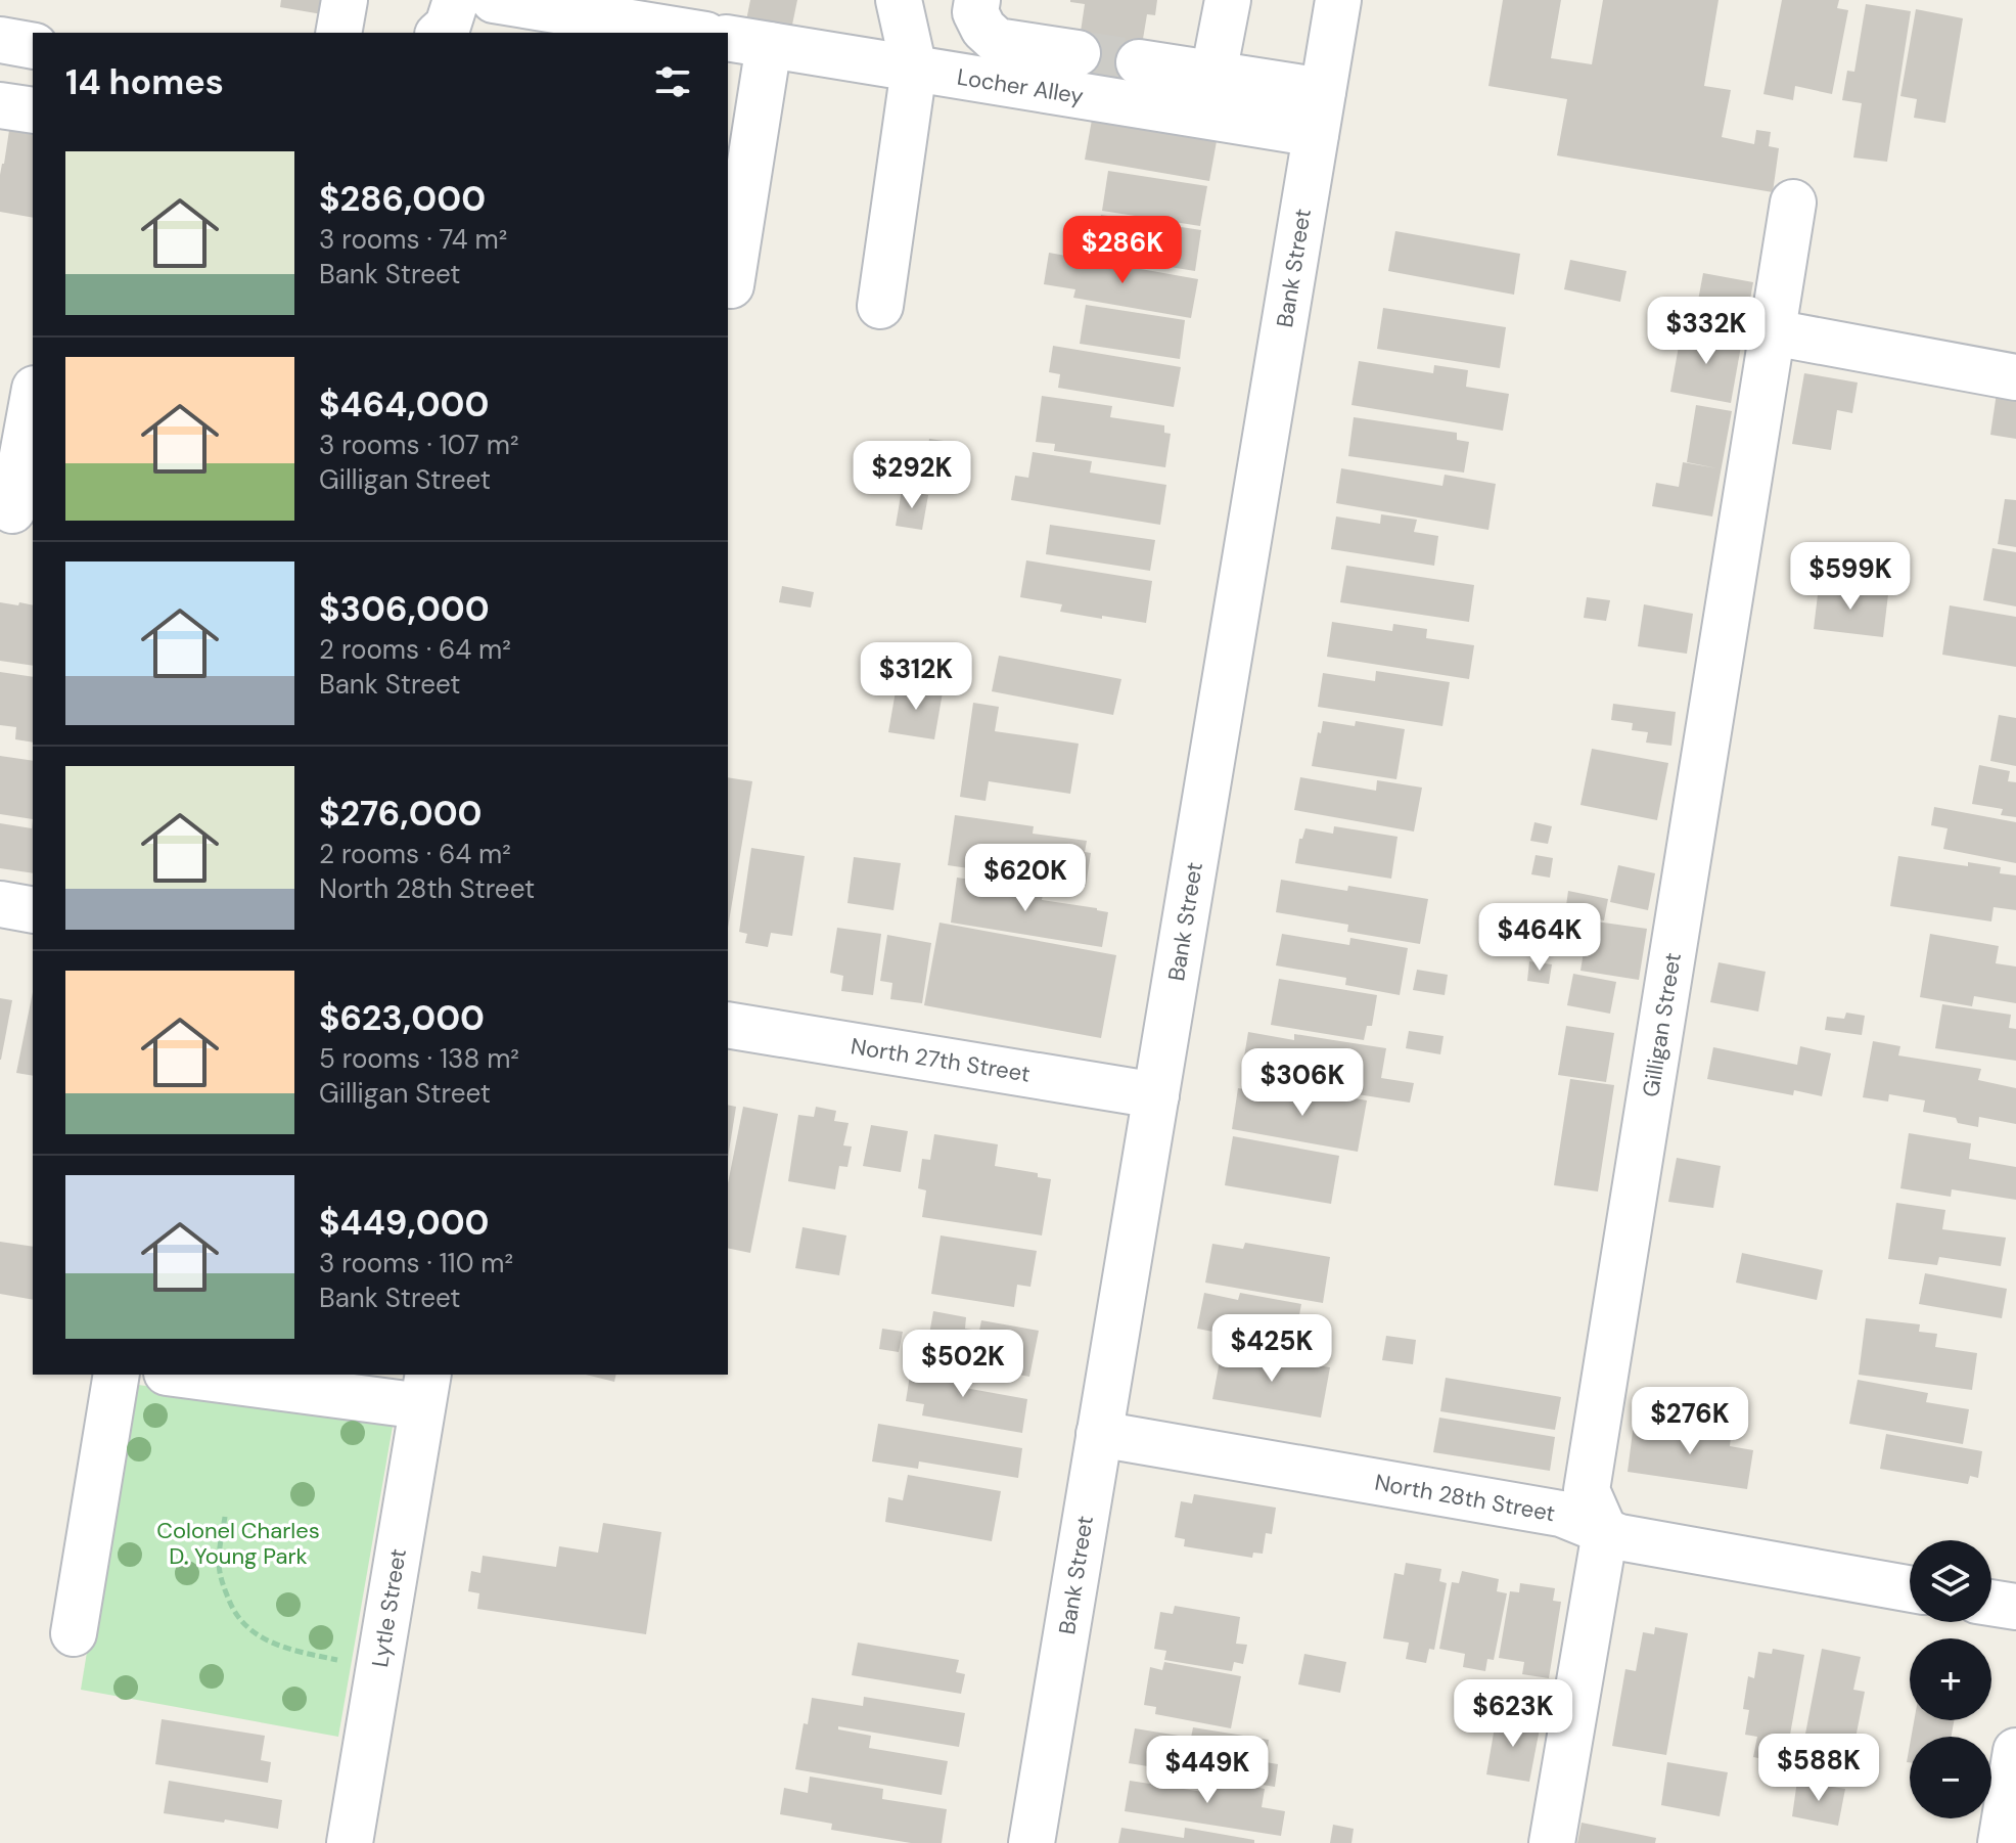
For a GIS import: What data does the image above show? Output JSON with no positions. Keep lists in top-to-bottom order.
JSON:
{
  "streets": {
    "street": [
      "Locher Alley",
      "Bank Street",
      "Gilligan Street",
      "North 27th Street",
      "North 28th Street",
      "Lytle Street"
    ]
  },
  "crossings": [
    ["Locher Alley", "Bank Street"],
    ["Bank Street", "North 27th Street"],
    ["Bank Street", "North 28th Street"],
    ["Gilligan Street", "North 28th Street"]
  ],
  "parks": ["Colonel Charles D. Young Park"],
  "page": {
    "heading": "14 homes",
    "list": [
      {
        "name": "$286,000",
        "note": "3 rooms · 74 m² · Bank Street"
      },
      {
        "name": "$464,000",
        "note": "3 rooms · 107 m² · Gilligan Street"
      },
      {
        "name": "$306,000",
        "note": "2 rooms · 64 m² · Bank Street"
      },
      {
        "name": "$276,000",
        "note": "2 rooms · 64 m² · North 28th Street"
      },
      {
        "name": "$623,000",
        "note": "5 rooms · 138 m² · Gilligan Street"
      },
      {
        "name": "$449,000",
        "note": "3 rooms · 110 m² · Bank Street"
      }
    ],
    "price": [
      "$286K",
      "$332K",
      "$292K",
      "$599K",
      "$312K",
      "$620K",
      "$464K",
      "$306K",
      "$425K",
      "$502K",
      "$276K",
      "$623K",
      "$588K",
      "$449K"
    ],
    "map_buttons": ["+", "−"]
  }
}
